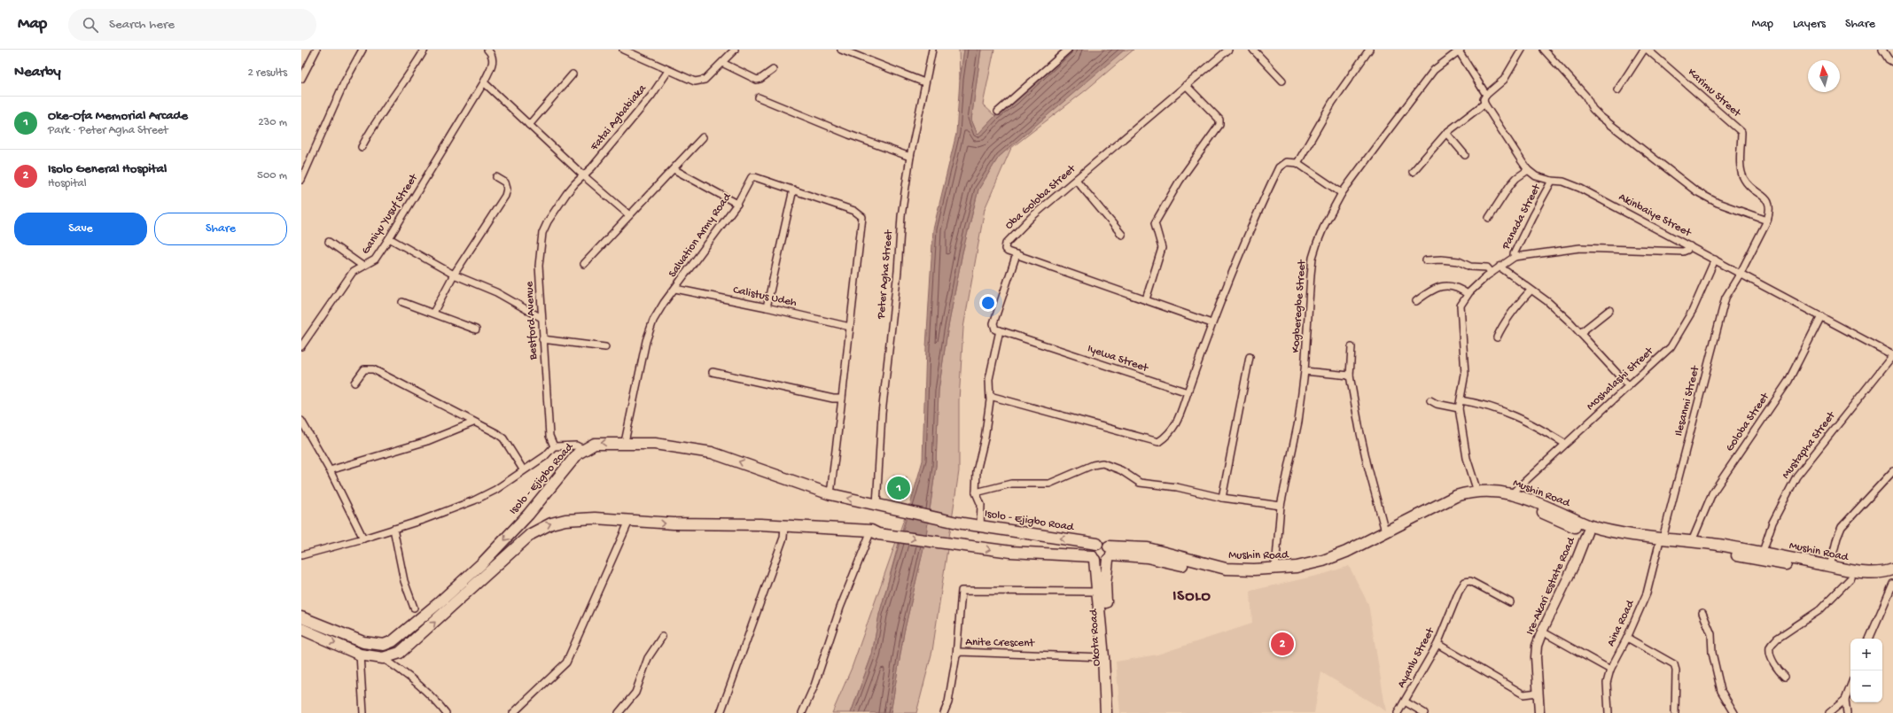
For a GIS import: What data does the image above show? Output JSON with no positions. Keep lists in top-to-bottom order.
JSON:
{
  "streets": {
    "main road": ["Isolo - Ejigbo Road", "Mushin Road", "Okota Road"],
    "street": [
      "Karimu Street",
      "Fatai Agbabiaka",
      "Oba Goloba Street",
      "Ganiyu Yusuf Street",
      "Akinbaiye Street",
      "Panada Street",
      "Salvation Army Road",
      "Peter Agha Street",
      "Calistus Udeh",
      "Kogberegbe Street",
      "Bestford Avenue",
      "Iyewa Street",
      "Moshalashi Street",
      "Ilesanmi Street",
      "Goloba Street",
      "Mustapha Street",
      "Ire-Akari Estate Road",
      "Aina Road",
      "Anite Crescent",
      "Ayanlu Street"
    ]
  },
  "crossings": [
    ["Karimu Street", "Akinbaiye Street"],
    ["Karimu Street", "Ilesanmi Street"],
    ["Fatai Agbabiaka", "Bestford Avenue"],
    ["Akinbaiye Street", "Panada Street"],
    ["Akinbaiye Street", "Moshalashi Street"],
    ["Akinbaiye Street", "Ilesanmi Street"],
    ["Akinbaiye Street", "Goloba Street"],
    ["Akinbaiye Street", "Mustapha Street"],
    ["Panada Street", "Mushin Road"],
    ["Salvation Army Road", "Calistus Udeh"],
    ["Salvation Army Road", "Isolo - Ejigbo Road"],
    ["Peter Agha Street", "Isolo - Ejigbo Road"],
    ["Kogberegbe Street", "Mushin Road"],
    ["Moshalashi Street", "Mushin Road"],
    ["Ilesanmi Street", "Mushin Road"],
    ["Ilesanmi Street", "Aina Road"],
    ["Goloba Street", "Mushin Road"],
    ["Mustapha Street", "Mushin Road"],
    ["Isolo - Ejigbo Road", "Mushin Road"],
    ["Isolo - Ejigbo Road", "Okota Road"],
    ["Mushin Road", "Ire-Akari Estate Road"],
    ["Mushin Road", "Aina Road"],
    ["Mushin Road", "Okota Road"]
  ],
  "districts": ["ISOLO"],
  "north": "top",
  "page": {
    "header": "Map",
    "search": "Search here",
    "nav": ["Map", "Layers", "Share"],
    "heading": ["Nearby", "2 results"],
    "list": [
      {
        "mark": "1",
        "name": "Oke-Ofa Memorial Arcade",
        "note": "Park · Peter Agha Street",
        "value": "230 m"
      },
      {
        "mark": "2",
        "name": "Isolo General Hospital",
        "note": "Hospital",
        "value": "500 m"
      }
    ],
    "buttons": ["Save", "Share"],
    "pins": ["1", "2"],
    "map_buttons": ["+", "−"]
  }
}
